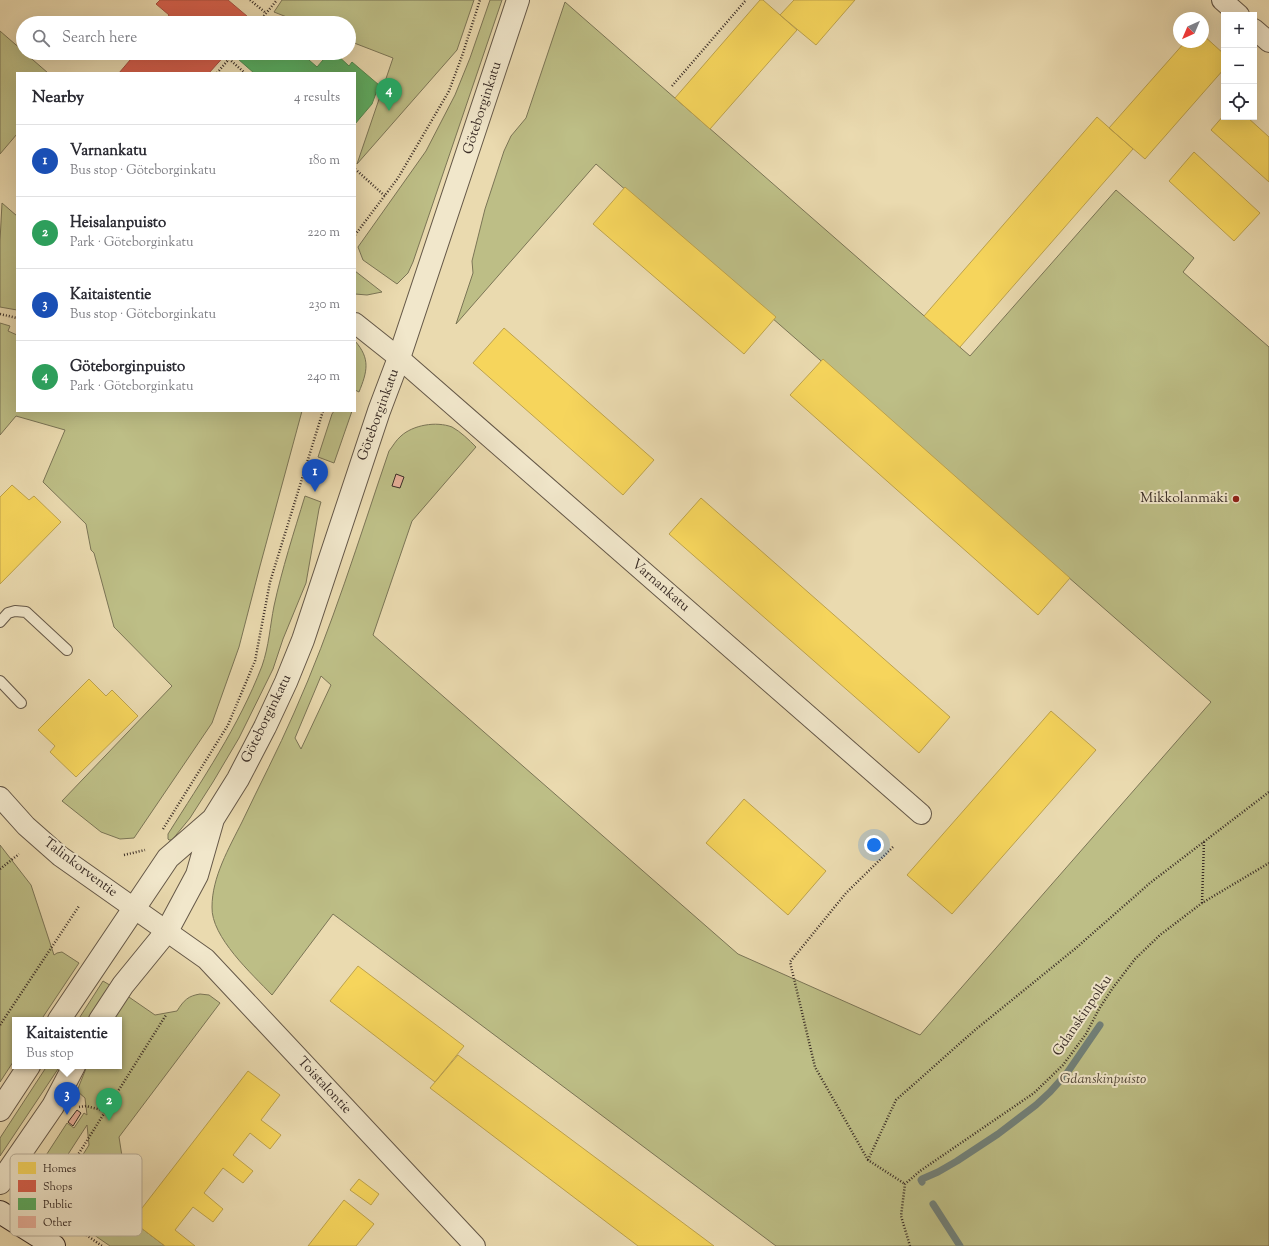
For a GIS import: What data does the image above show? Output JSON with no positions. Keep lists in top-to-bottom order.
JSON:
{
  "streets": {
    "street": [
      "Göteborginkatu",
      "Varnankatu",
      "Talinkorventie",
      "Toistalontie"
    ],
    "path": ["Gdanskinpolku"]
  },
  "crossings": [
    ["Göteborginkatu", "Varnankatu"],
    ["Göteborginkatu", "Talinkorventie"],
    ["Göteborginkatu", "Toistalontie"],
    ["Talinkorventie", "Toistalontie"]
  ],
  "parks": ["Gdanskinpuisto"],
  "places": ["Mikkolanmäki"],
  "legend": [
    "Homes",
    "Shops",
    "Public",
    "Other"
  ],
  "north": "bottom left",
  "page": {
    "map_buttons": ["+", "−"],
    "search": "Search here",
    "heading": ["Nearby", "4 results"],
    "pins": [
      "4",
      "1",
      "3",
      "2"
    ],
    "list": [
      {
        "mark": "1",
        "name": "Varnankatu",
        "note": "Bus stop · Göteborginkatu",
        "value": "180 m"
      },
      {
        "mark": "2",
        "name": "Heisalanpuisto",
        "note": "Park · Göteborginkatu",
        "value": "220 m"
      },
      {
        "mark": "3",
        "name": "Kaitaistentie",
        "note": "Bus stop · Göteborginkatu",
        "value": "230 m"
      },
      {
        "mark": "4",
        "name": "Göteborginpuisto",
        "note": "Park · Göteborginkatu",
        "value": "240 m"
      }
    ],
    "popup": ["Kaitaistentie", "Bus stop"]
  }
}
